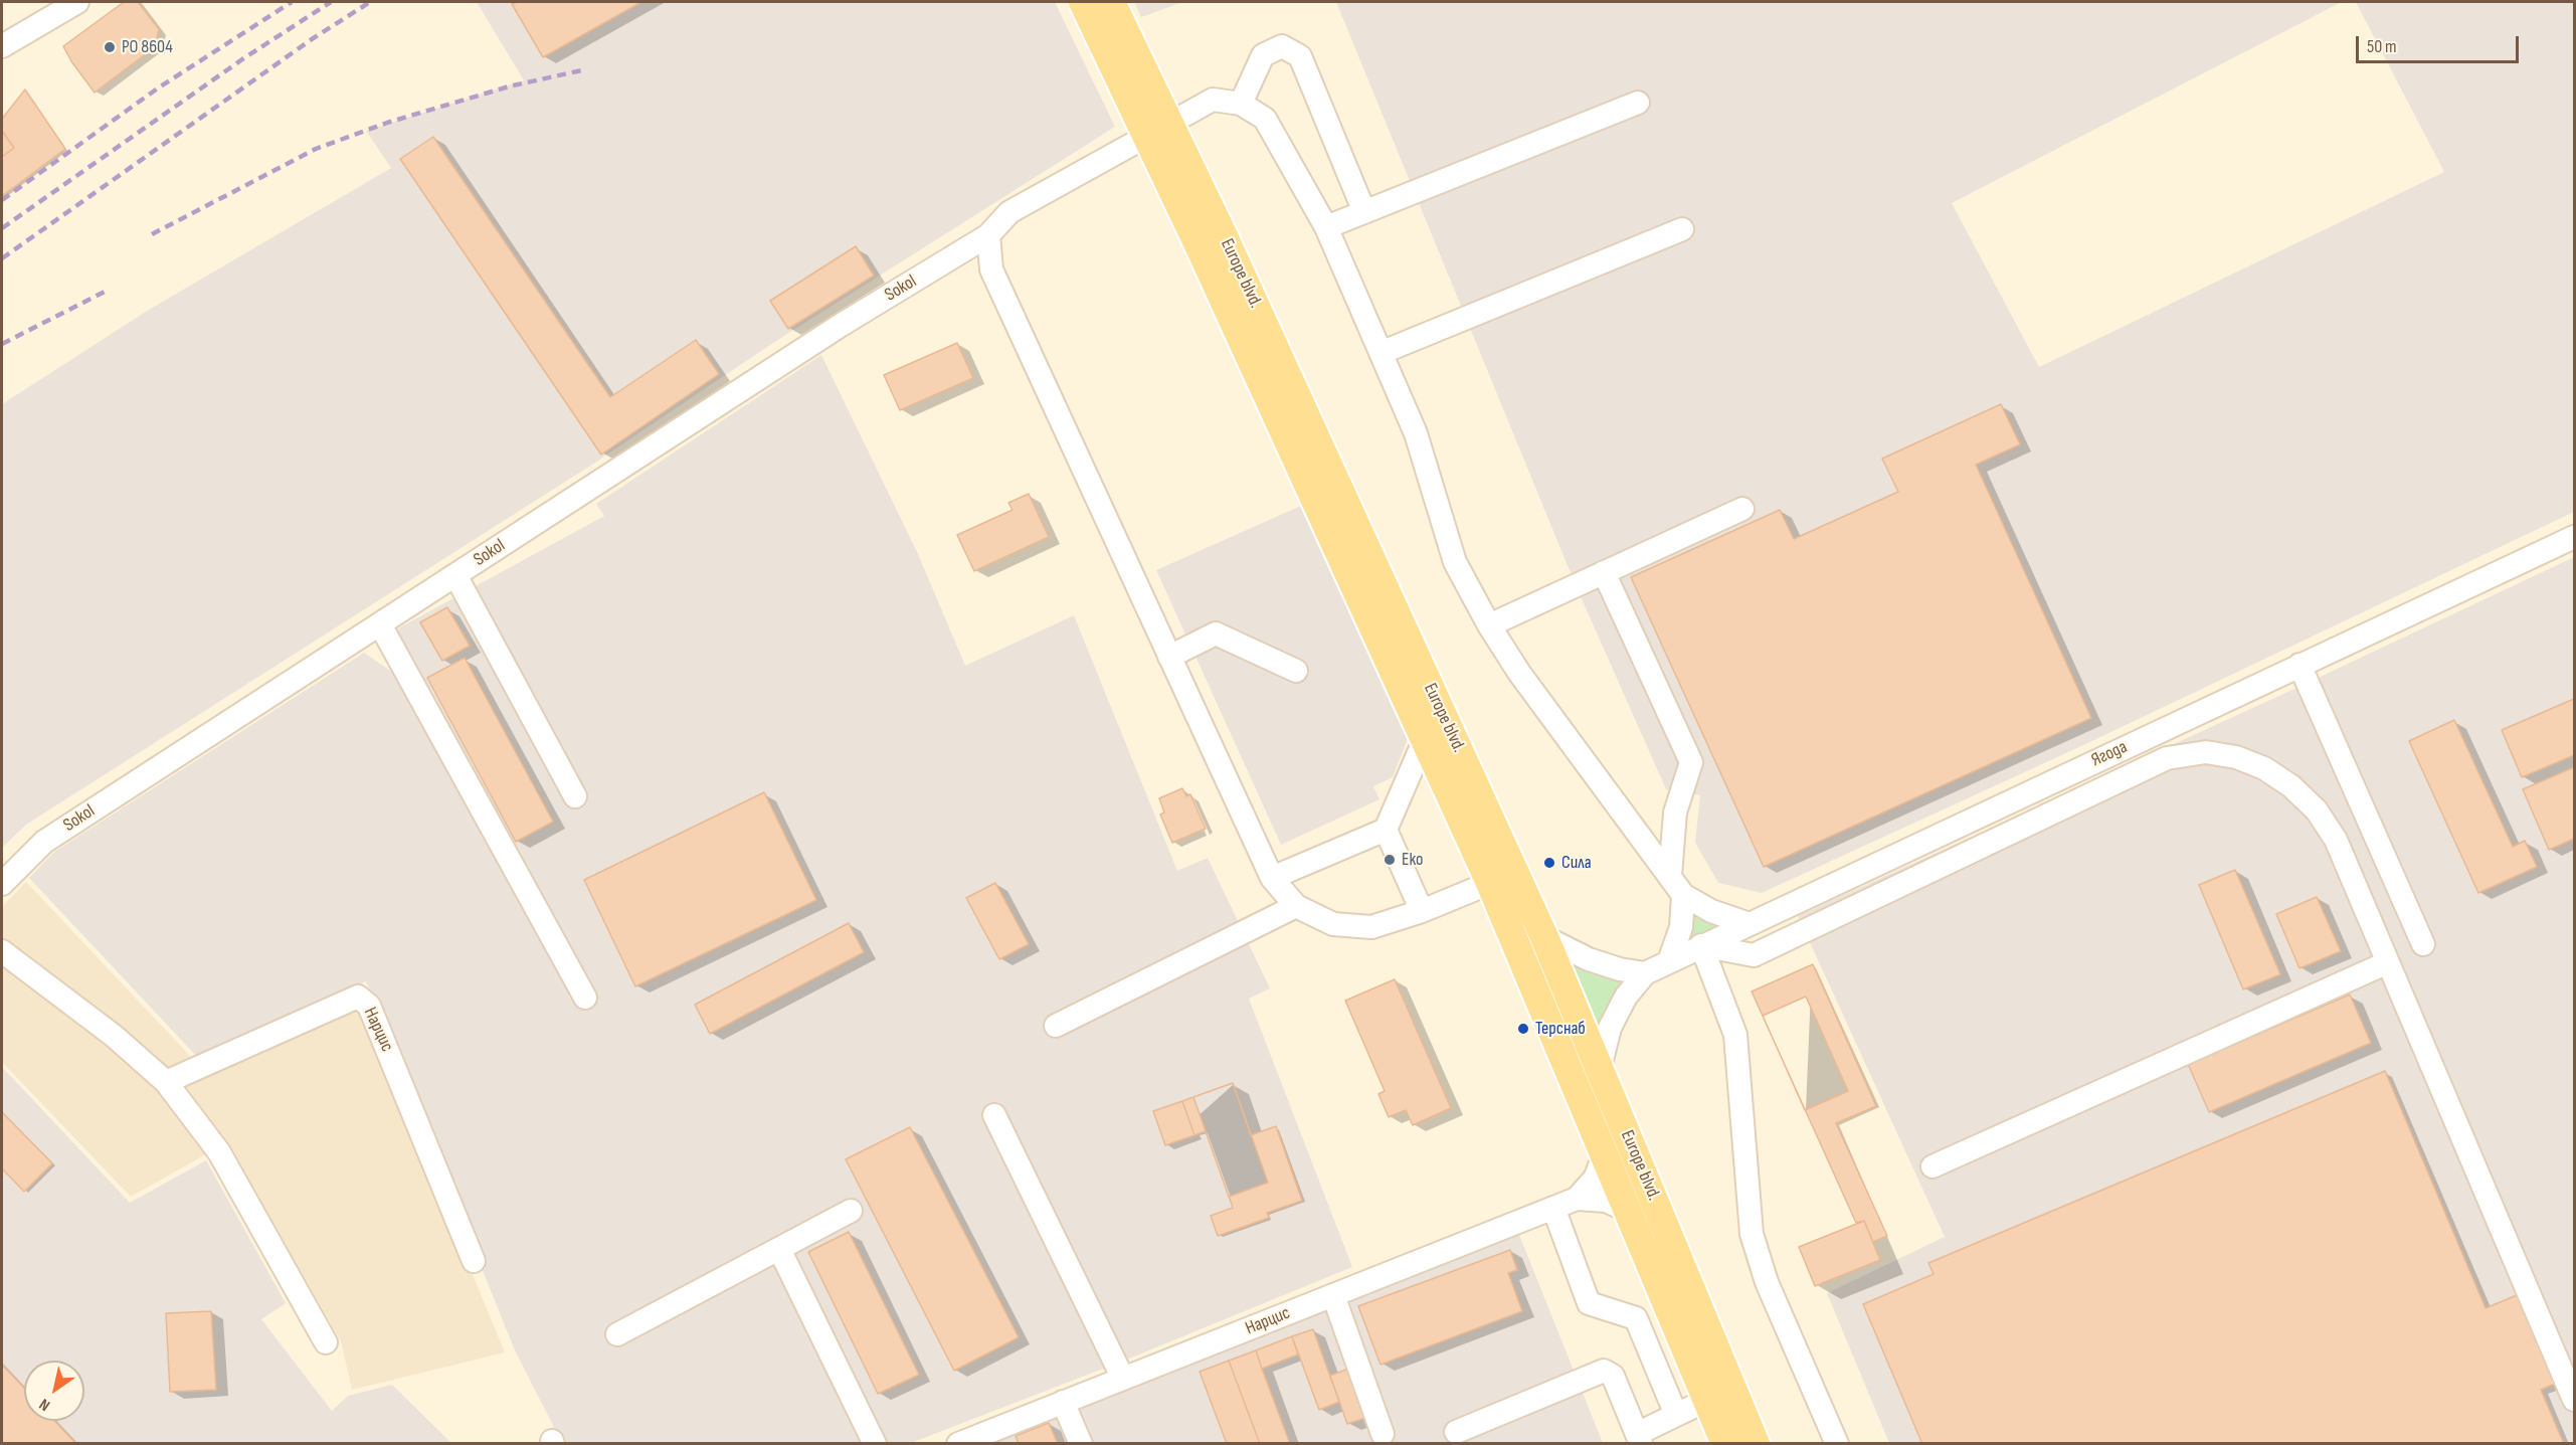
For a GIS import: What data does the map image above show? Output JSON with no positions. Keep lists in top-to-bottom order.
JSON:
{
  "streets": {
    "main road": ["Europe blvd."],
    "street": ["Sokol", "Ягода", "Нарцис"]
  },
  "places": [
    "PO 8604",
    "Eko",
    "Сила",
    "Терснаб"
  ],
  "scale_bar": "50 m",
  "north": "bottom left"
}
